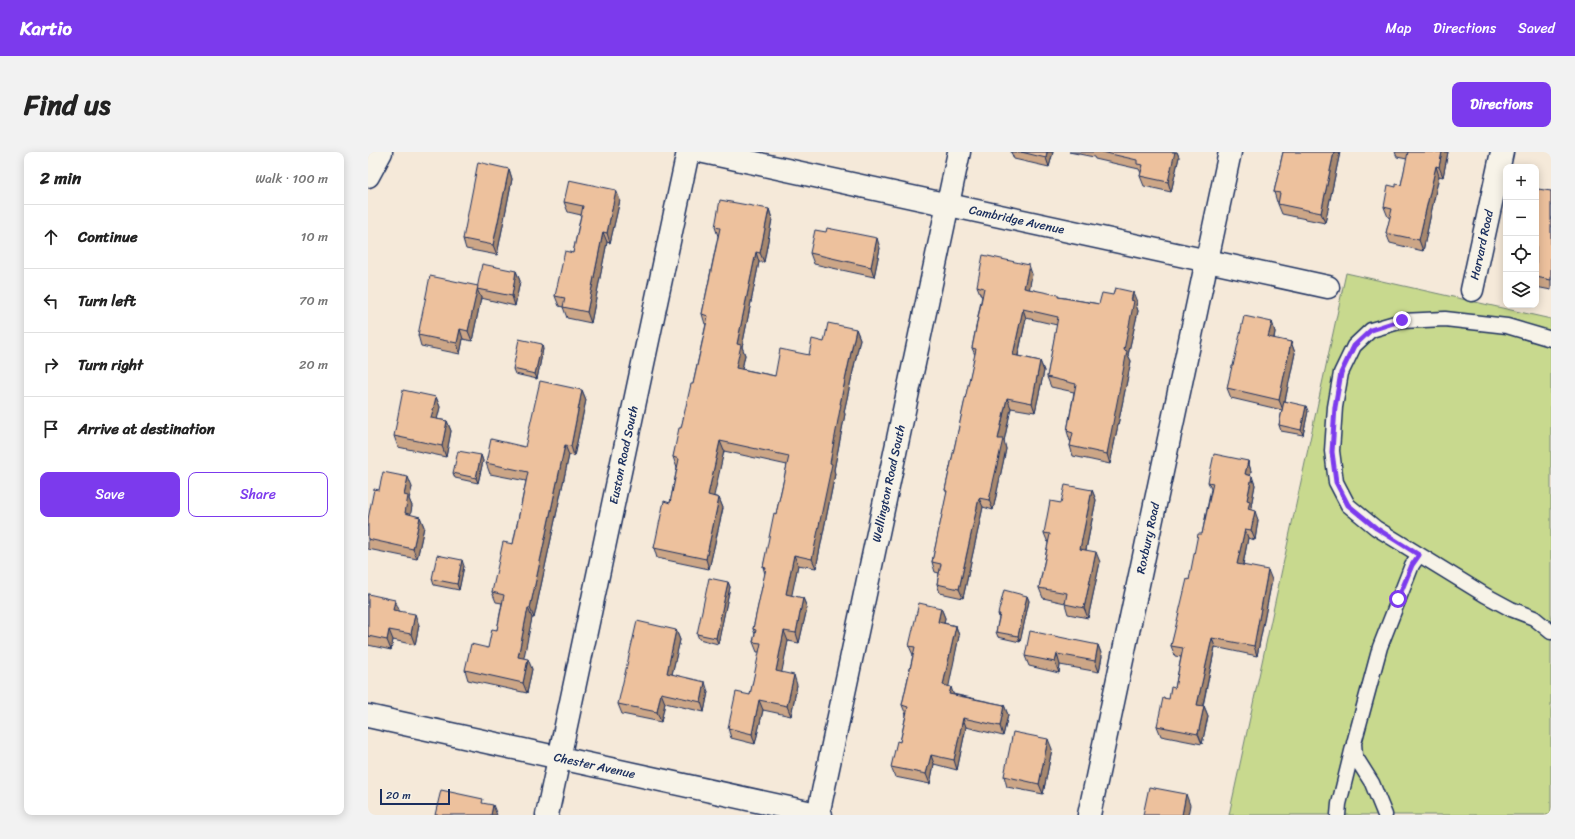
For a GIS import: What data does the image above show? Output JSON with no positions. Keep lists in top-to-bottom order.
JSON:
{
  "streets": {
    "street": [
      "Cambridge Avenue",
      "Harvard Road",
      "Euston Road South",
      "Wellington Road South",
      "Roxbury Road",
      "Chester Avenue"
    ]
  },
  "crossings": [
    ["Cambridge Avenue", "Wellington Road South"],
    ["Cambridge Avenue", "Roxbury Road"],
    ["Euston Road South", "Chester Avenue"],
    ["Wellington Road South", "Chester Avenue"]
  ],
  "scale_bar": "20 m",
  "page": {
    "header": "Kartio",
    "nav": ["Map", "Directions", "Saved"],
    "title": "Find us",
    "buttons": [
      "Directions",
      ["Save", "Share"]
    ],
    "heading": ["2 min", "Walk · 100 m"],
    "map_buttons": ["+", "−"],
    "list": [
      ["Continue", "10 m"],
      ["Turn left", "70 m"],
      ["Turn right", "20 m"],
      "Arrive at destination"
    ],
    "scale": "20 m"
  }
}
